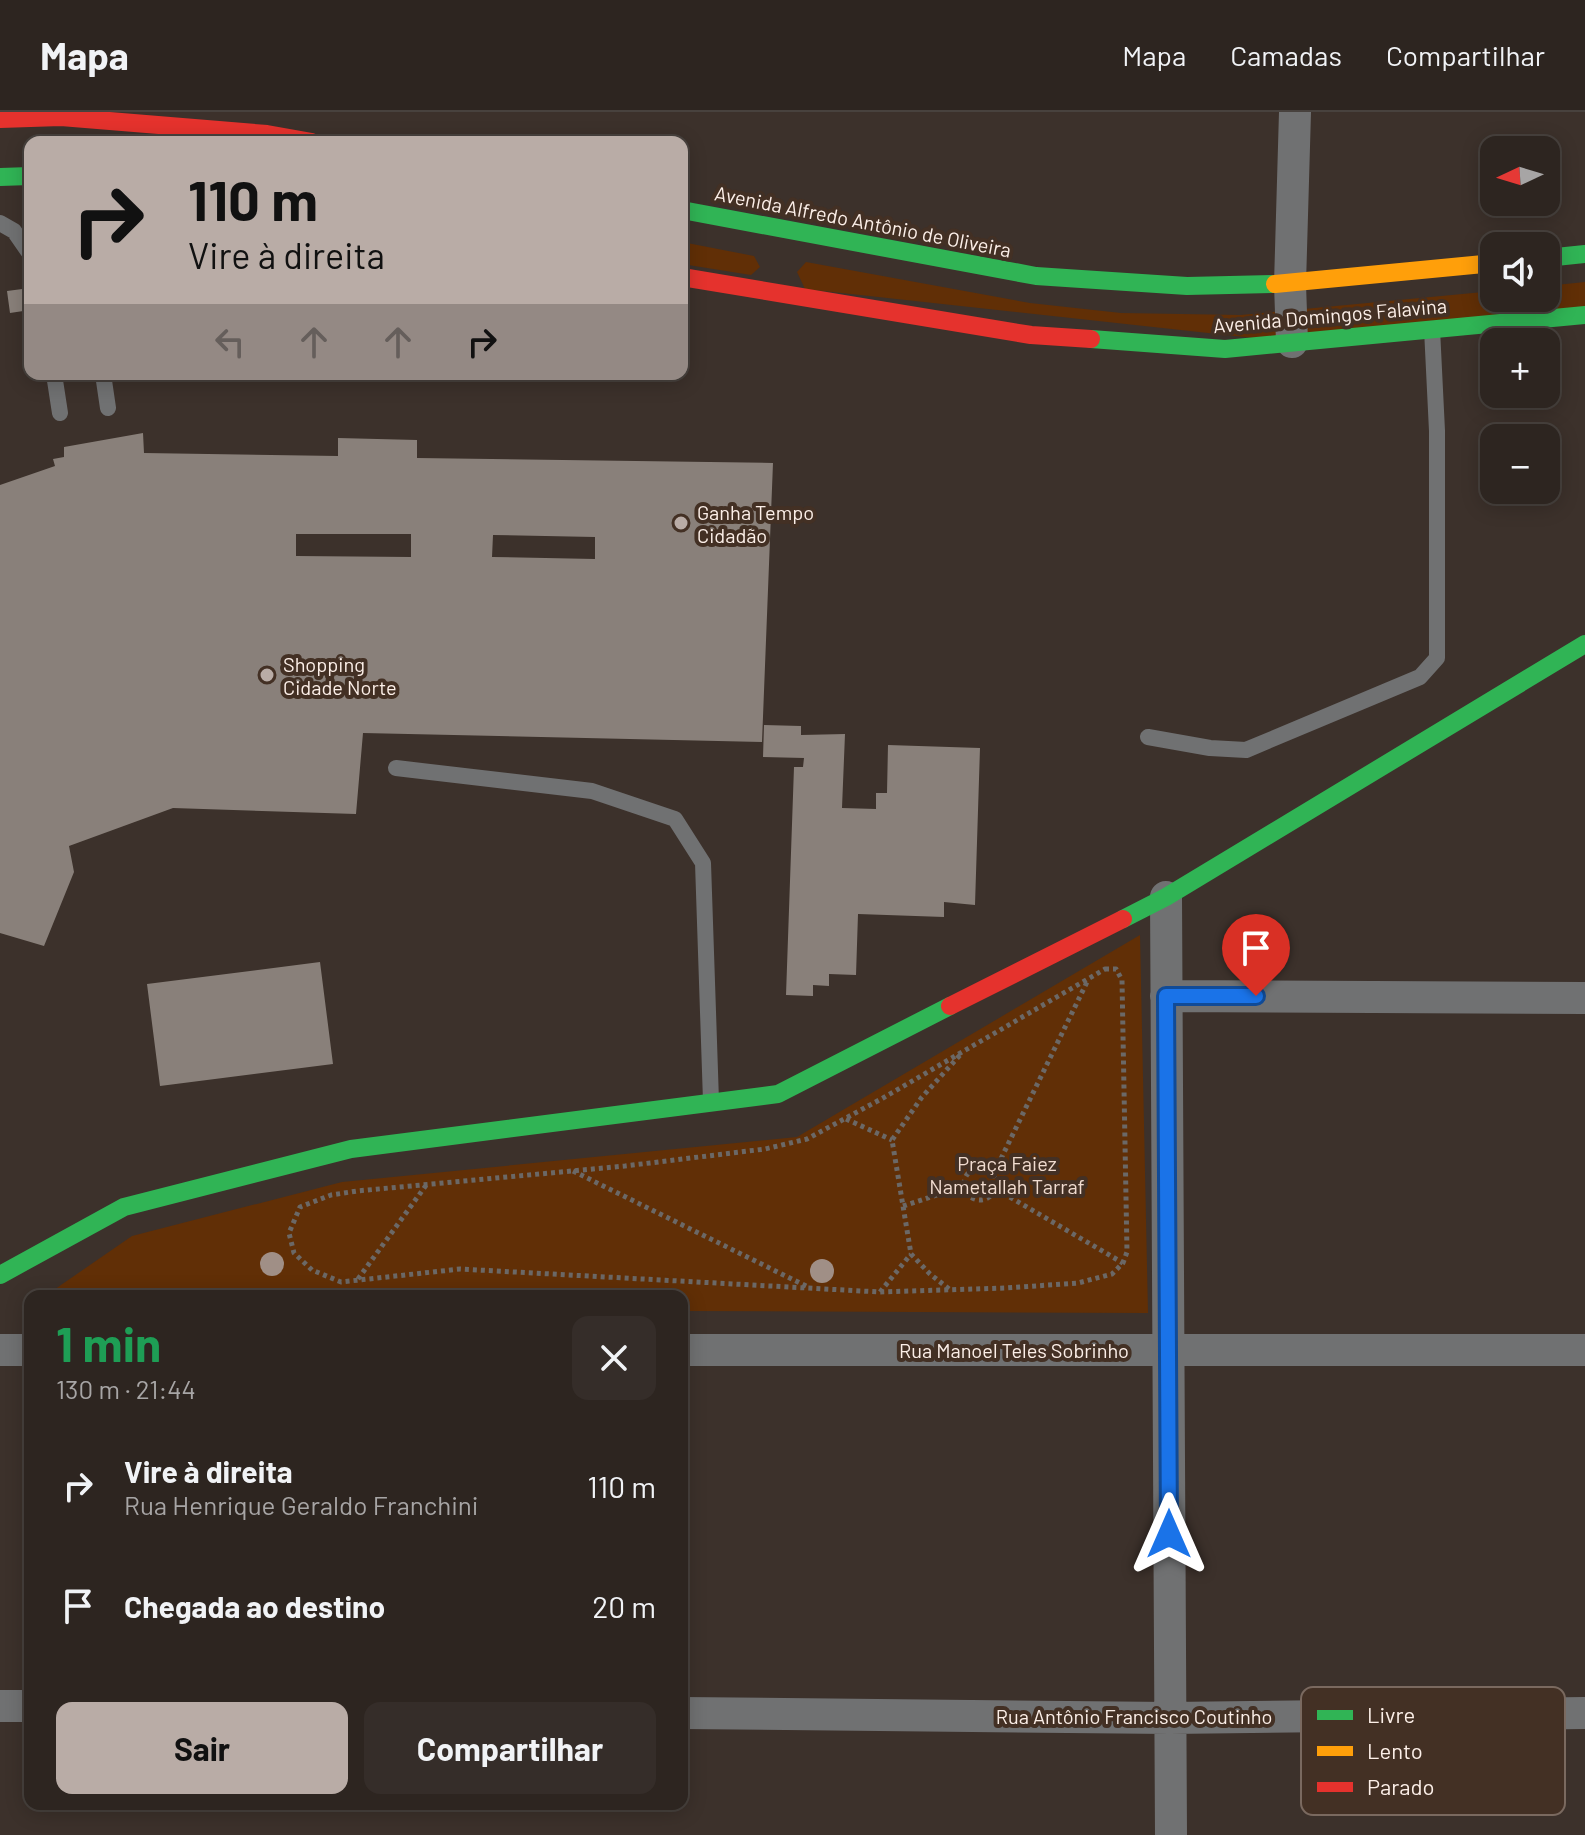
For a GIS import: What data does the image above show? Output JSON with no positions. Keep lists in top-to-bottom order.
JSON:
{
  "streets": {
    "main road": ["Avenida Alfredo Antônio de Oliveira", "Avenida Domingos Falavina"],
    "street": ["Rua Manoel Teles Sobrinho", "Rua Antônio Francisco Coutinho"]
  },
  "crossings": [
    ["Avenida Alfredo Antônio de Oliveira", "Avenida Domingos Falavina"]
  ],
  "parks": ["Praça Faiez Nametallah Tarraf"],
  "places": ["Ganha Tempo Cidadão", "Shopping Cidade Norte"],
  "legend": ["Livre", "Lento", "Parado"],
  "north": "left",
  "page": {
    "header": "Mapa",
    "nav": ["Mapa", "Camadas", "Compartilhar"],
    "map_buttons": ["+", "−"],
    "turn": ["110 m", "Vire à direita"],
    "heading": ["1 min", "130 m · 21:44"],
    "list": [
      {
        "name": "Vire à direita",
        "note": "Rua Henrique Geraldo Franchini",
        "value": "110 m"
      },
      {
        "name": "Chegada ao destino",
        "value": "20 m"
      }
    ],
    "buttons": ["Sair", "Compartilhar"]
  }
}
